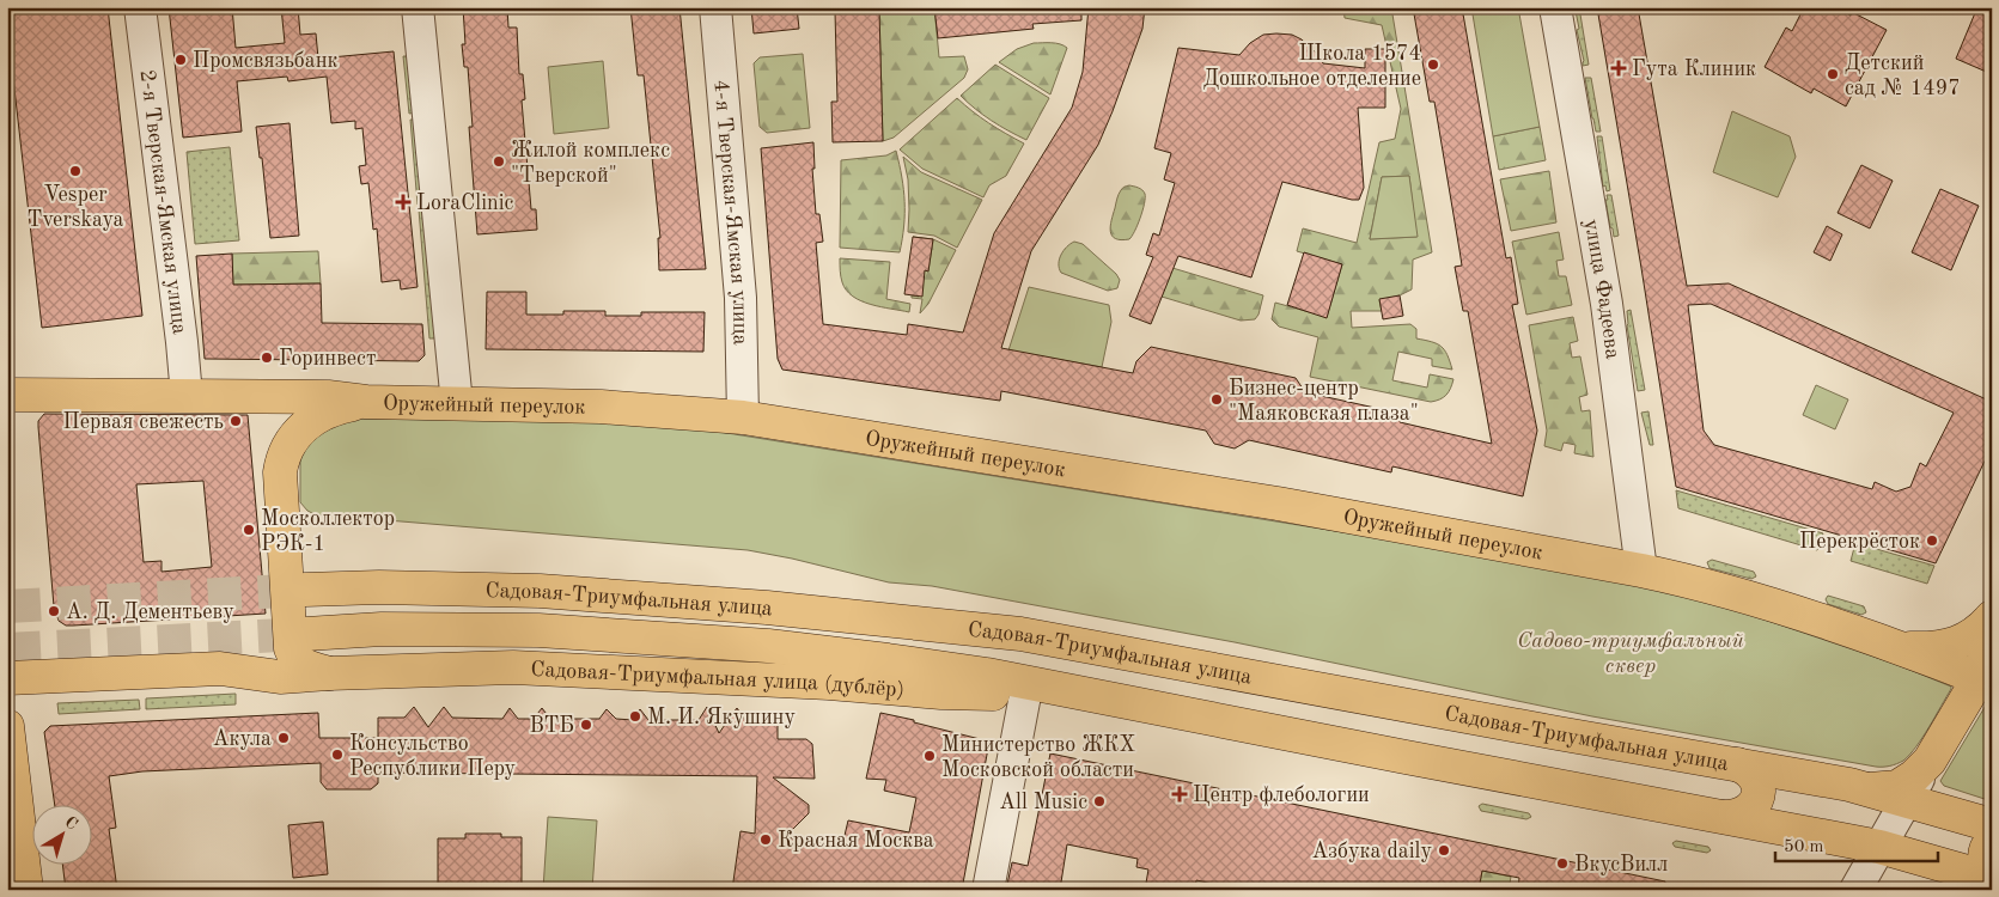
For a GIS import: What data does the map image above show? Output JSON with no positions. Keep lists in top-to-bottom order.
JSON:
{
  "streets": {
    "main road": ["Оружейный переулок", "Садовая-Триумфальная улица", "Садовая-Триумфальная улица (дублёр)"],
    "street": ["2-я Тверская-Ямская улица", "4-я Тверская-Ямская улица", "улица Фадеева"]
  },
  "crossings": [
    ["2-я Тверская-Ямская улица", "Оружейный переулок"],
    ["4-я Тверская-Ямская улица", "Оружейный переулок"],
    ["улица Фадеева", "Оружейный переулок"],
    ["Садовая-Триумфальная улица", "Садовая-Триумфальная улица (дублёр)"]
  ],
  "parks": ["Садово-триумфальный сквер"],
  "places": {
    "other": [
      "Промсвязьбанк",
      "Школа 1574 Дошкольное отделение",
      "Детский сад № 1497",
      "Жилой комплекс \"Тверской\"",
      "Vesper Tverskaya",
      "Горинвест",
      "Бизнес-центр \"Маяковская плаза\"",
      "Первая свежесть",
      "Москоллектор РЭК-1",
      "Перекрёсток",
      "А. Д. Дементьеву",
      "М. И. Якушину",
      "ВТБ",
      "Акула",
      "Консульство Республики Перу",
      "Министерство ЖКХ Московской области",
      "All Music",
      "Красная Москва",
      "Азбука daily",
      "ВкусВилл"
    ],
    "health": ["Гута Клиник", "LoraClinic", "Центр флебологии"]
  },
  "scale_bar": "50 m",
  "north": "top right"
}
